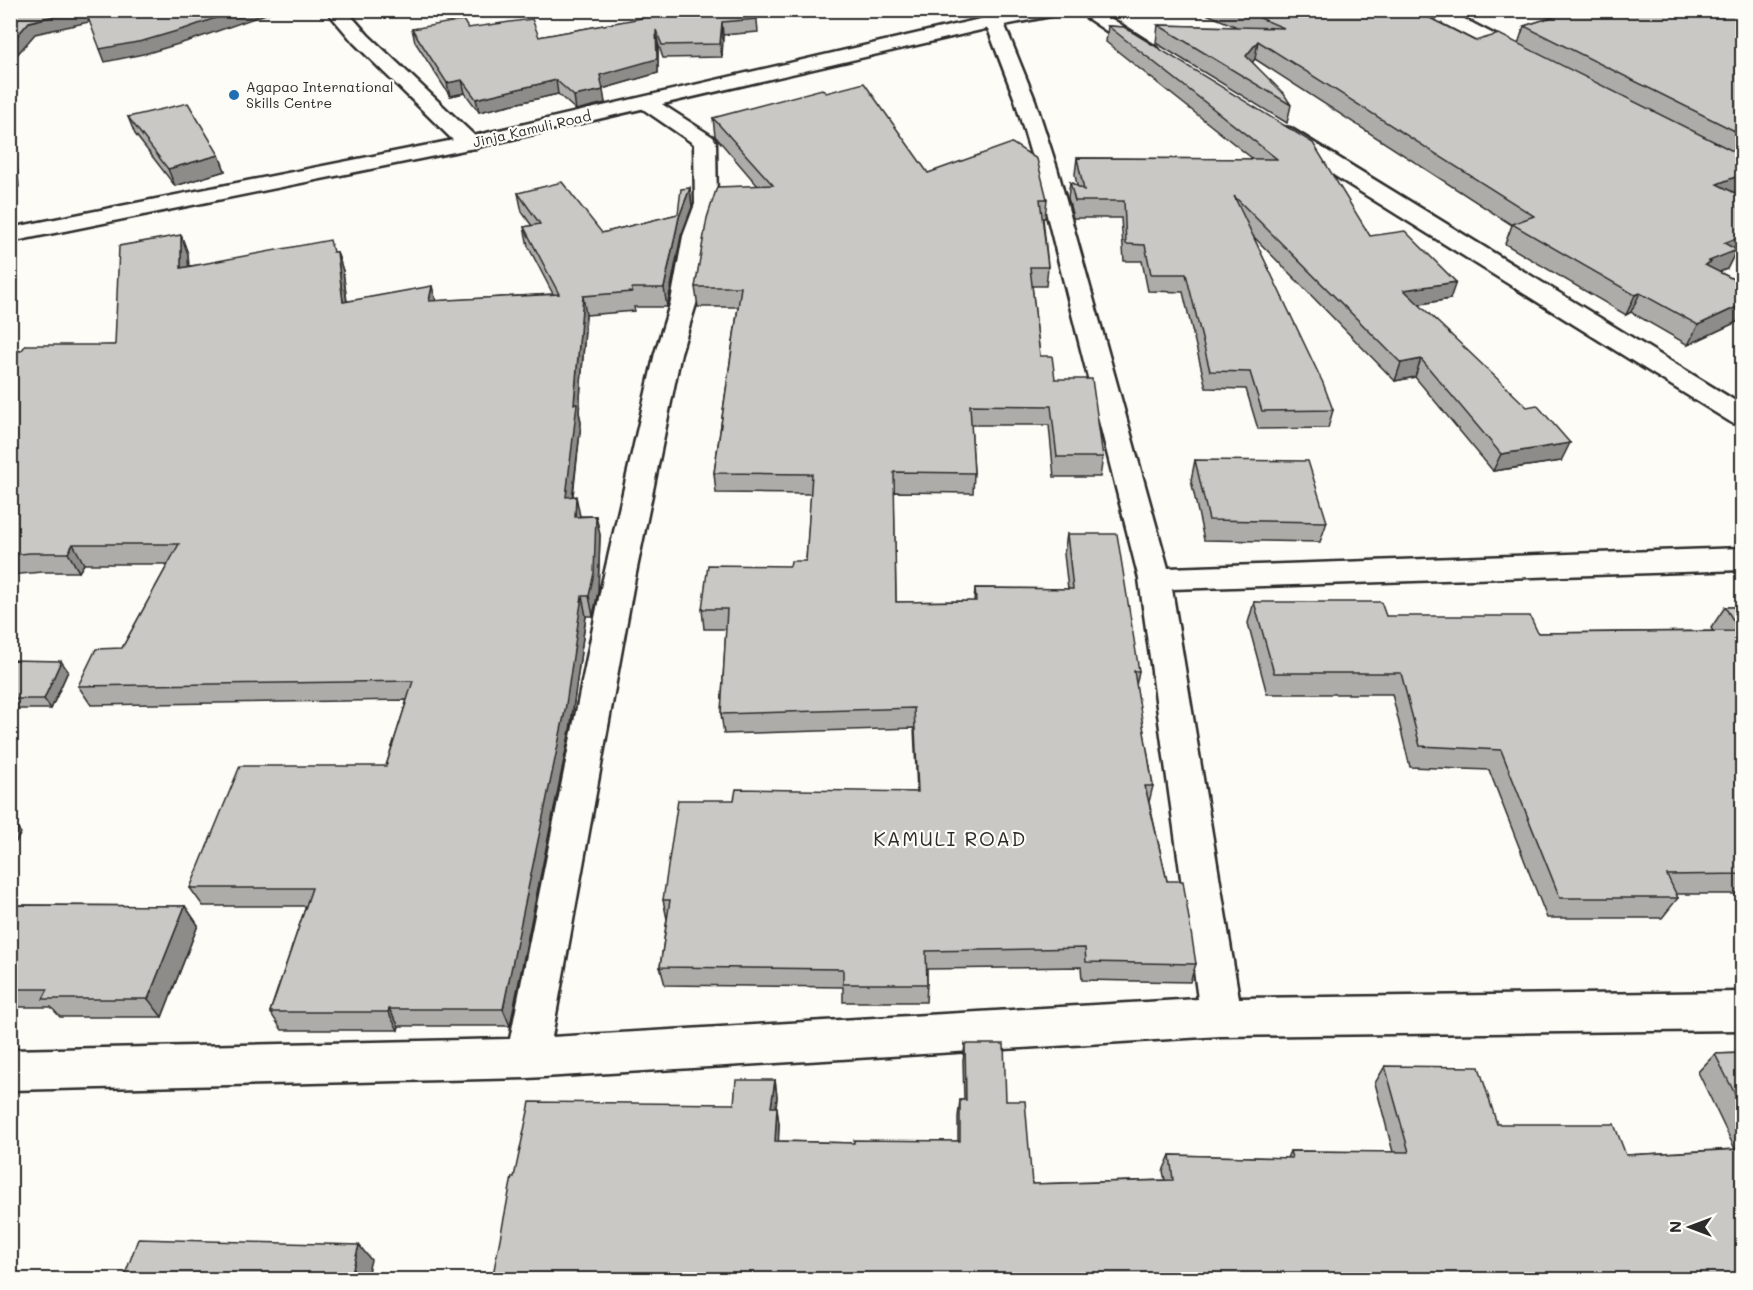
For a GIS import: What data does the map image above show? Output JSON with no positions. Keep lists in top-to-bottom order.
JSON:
{
  "streets": {
    "street": ["Jinja Kamuli Road"]
  },
  "districts": ["KAMULI ROAD"],
  "places": ["Agapao International Skills Centre"],
  "north": "left"
}
